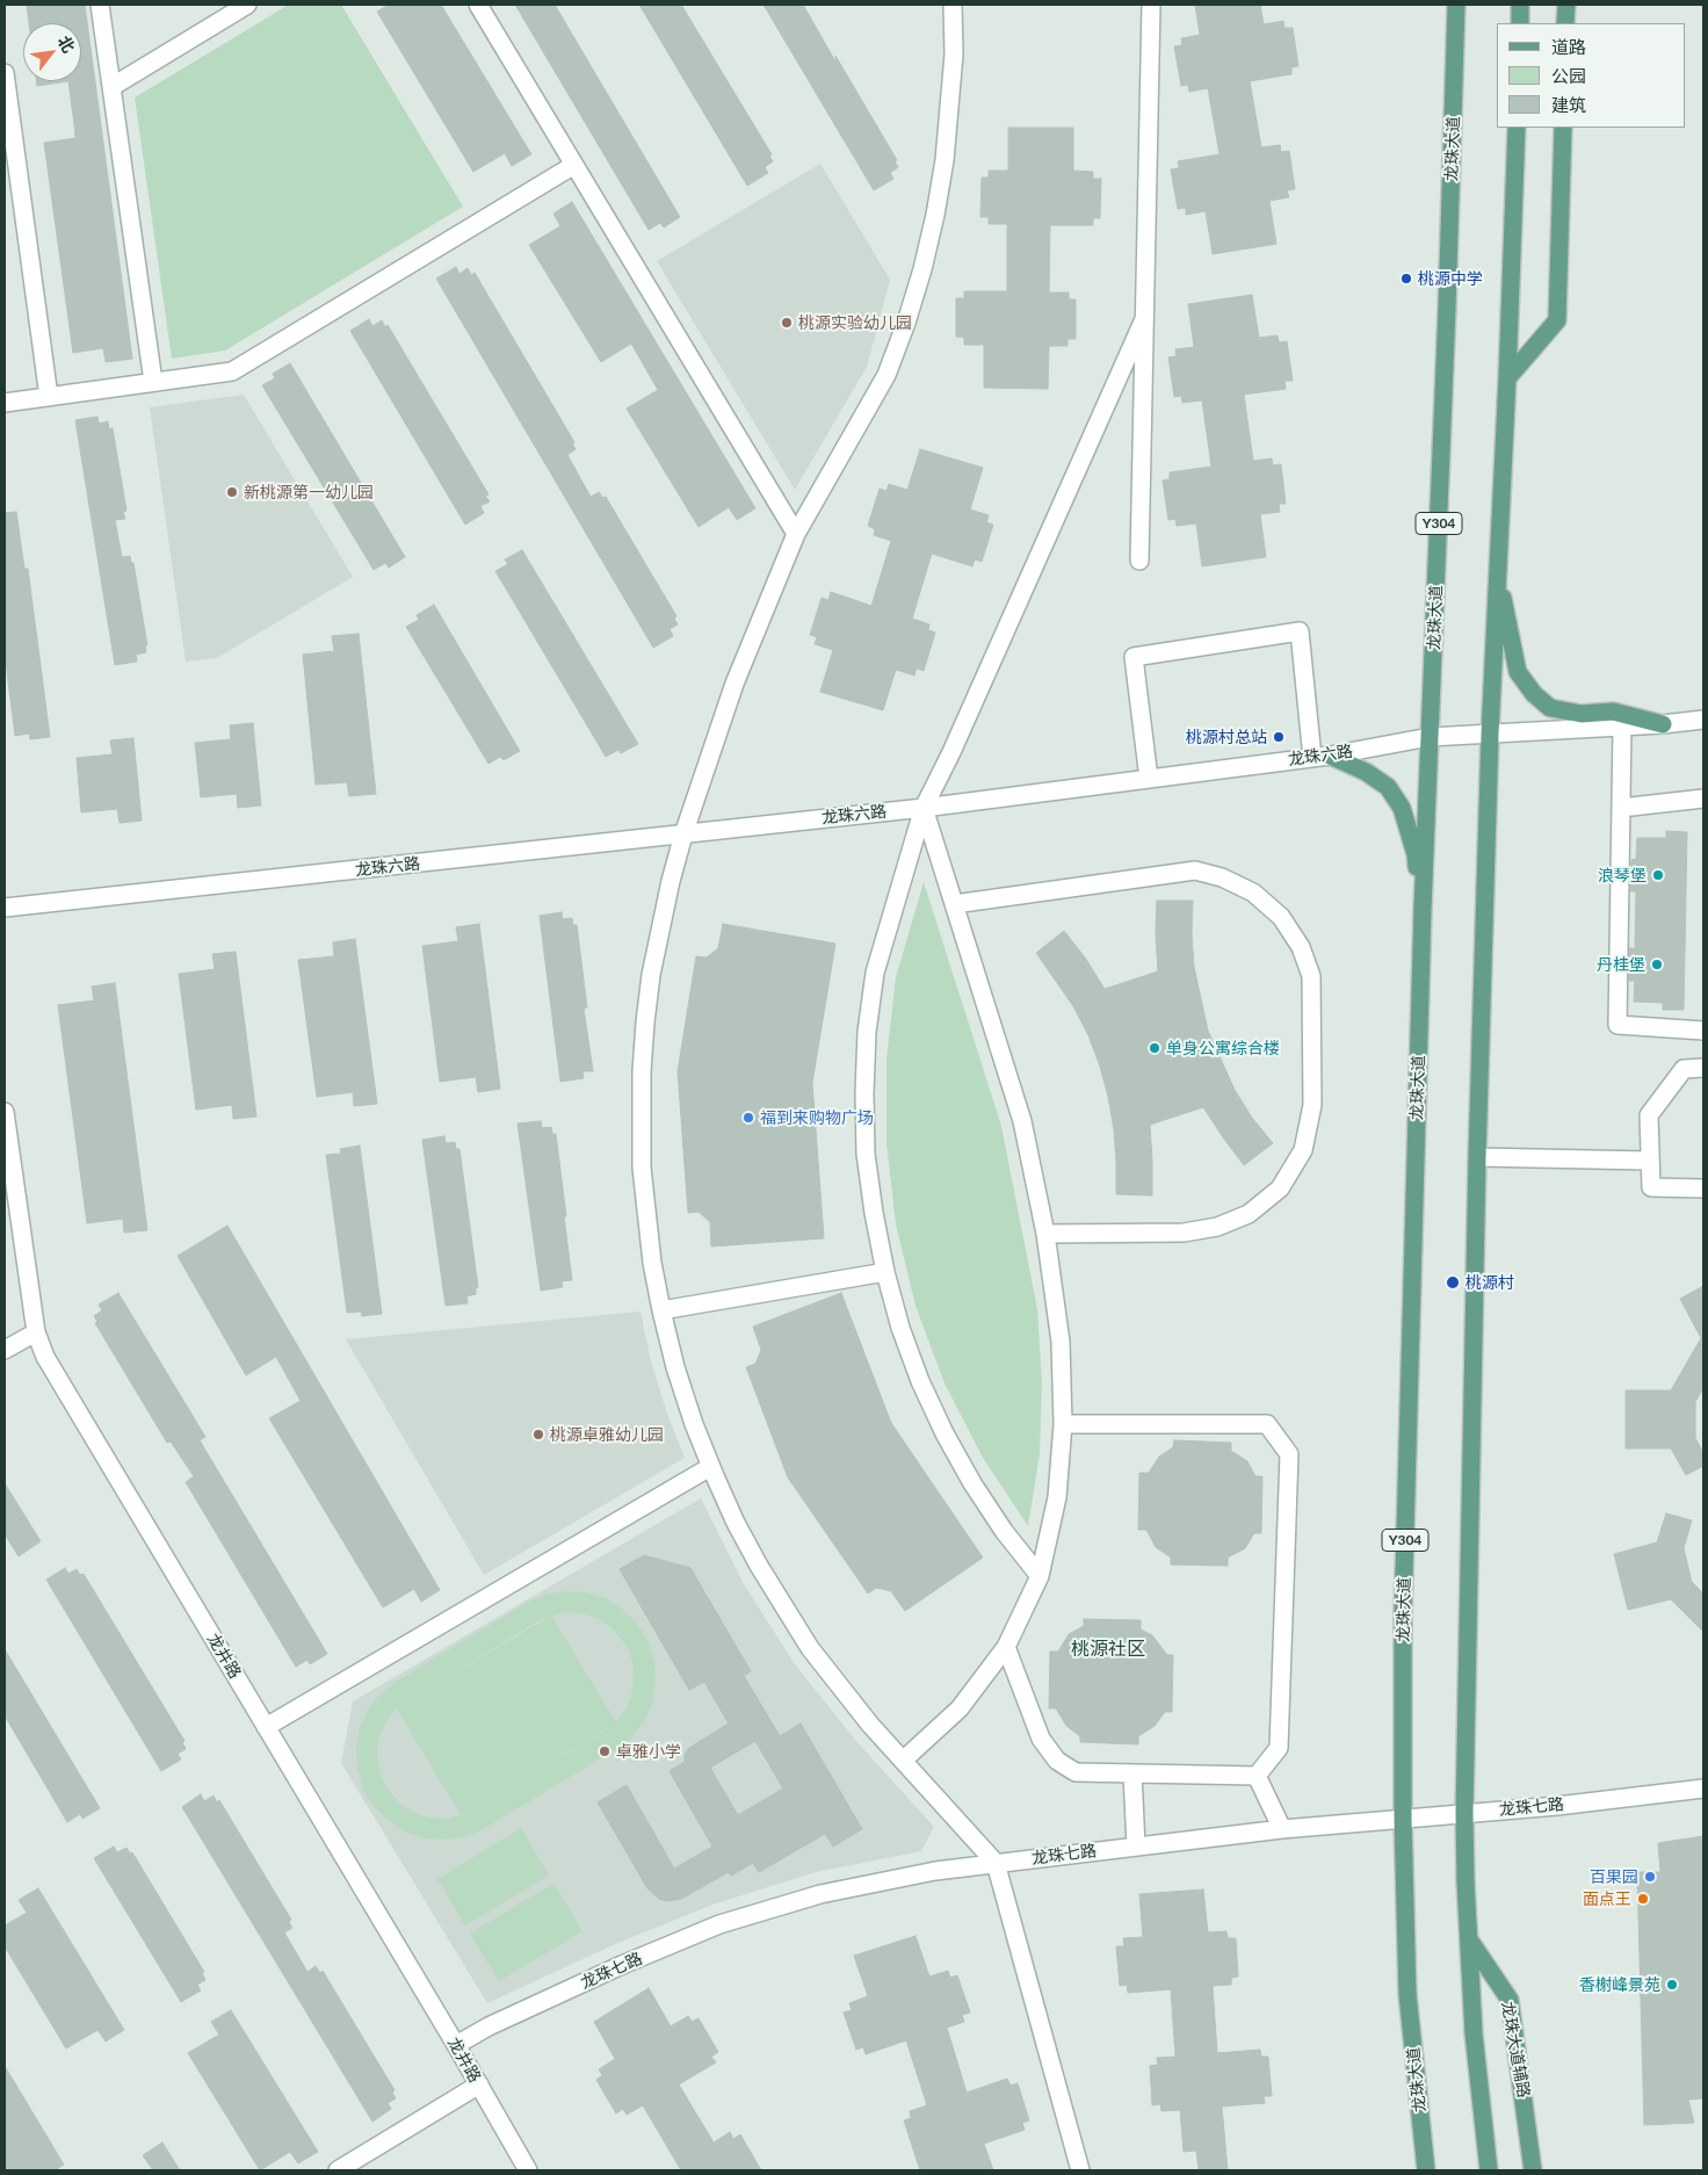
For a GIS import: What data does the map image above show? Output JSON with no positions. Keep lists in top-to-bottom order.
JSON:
{
  "streets": {
    "main road": ["龙珠大道", "Y304", "龙珠大道辅路"],
    "street": ["龙珠六路", "龙井路", "龙珠七路"]
  },
  "crossings": [
    ["龙珠大道", "龙珠六路"],
    ["龙珠大道", "龙珠七路"],
    ["龙井路", "龙珠七路"]
  ],
  "districts": ["桃源社区"],
  "places": [
    "桃源中学",
    "桃源实验幼儿园",
    "新桃源第一幼儿园",
    "桃源村总站",
    "浪琴堡",
    "丹桂堡",
    "单身公寓综合楼",
    "福到来购物广场",
    "桃源村",
    "桃源卓雅幼儿园",
    "卓雅小学",
    "百果园",
    "面点王",
    "香榭峰景苑"
  ],
  "legend": ["道路", "公园", "建筑"],
  "north": "top right"
}
